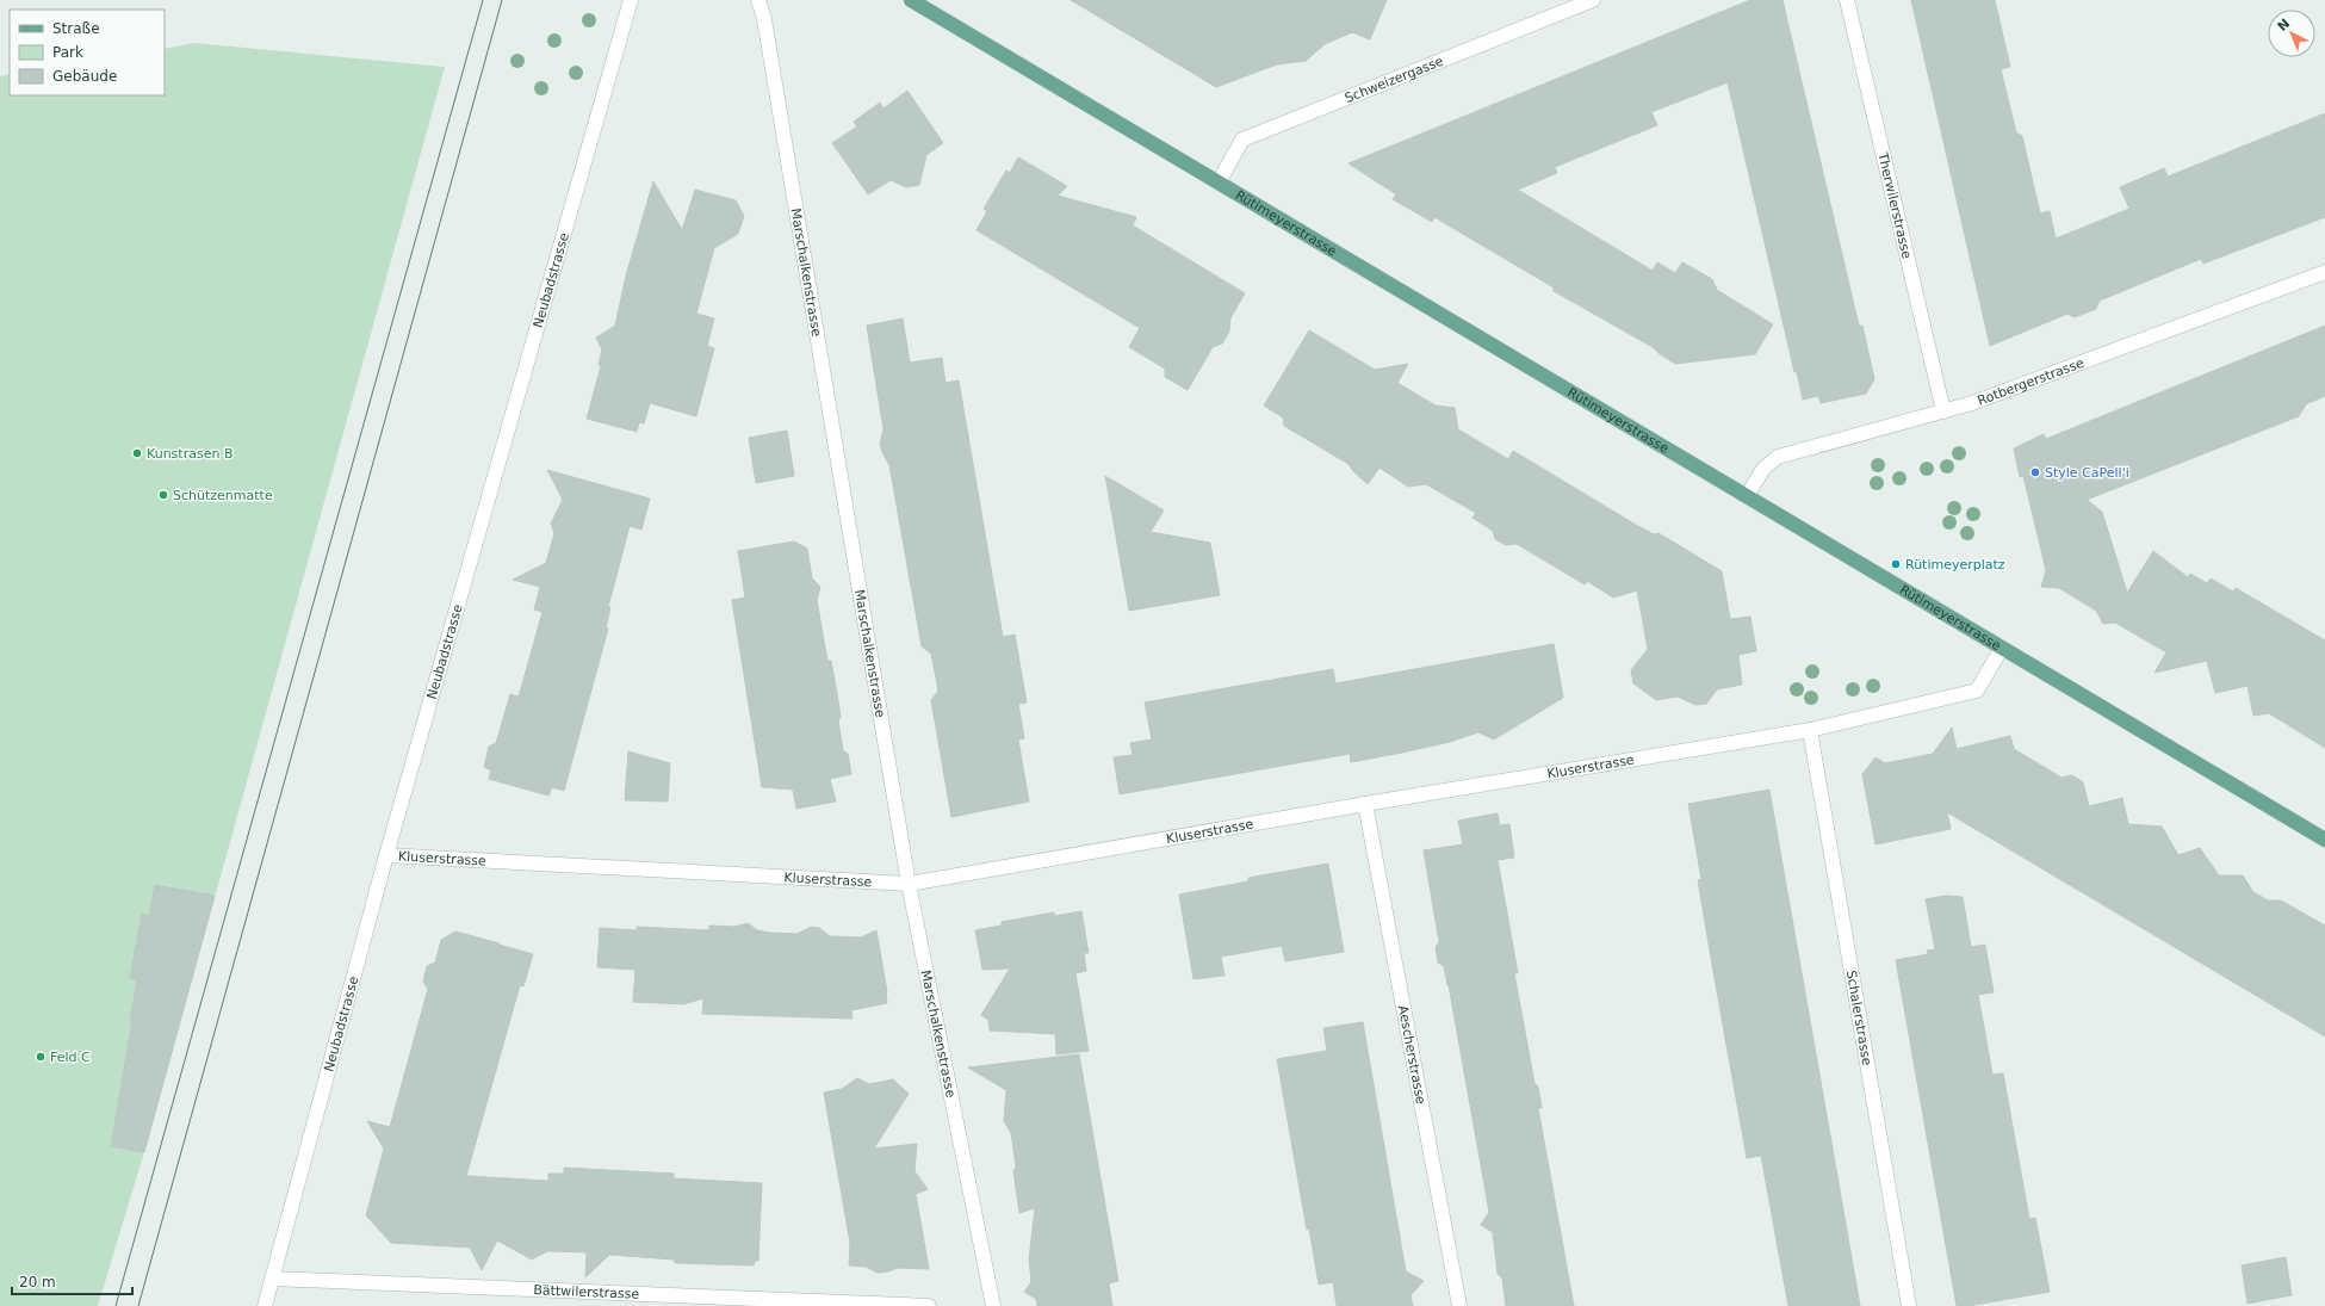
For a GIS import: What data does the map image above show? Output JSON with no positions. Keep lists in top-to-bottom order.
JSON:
{
  "streets": {
    "main road": ["Rütimeyerstrasse"],
    "street": [
      "Schweizergasse",
      "Therwilerstrasse",
      "Marschalkenstrasse",
      "Neubadstrasse",
      "Rotbergerstrasse",
      "Kluserstrasse",
      "Schalerstrasse",
      "Aescherstrasse",
      "Bättwilerstrasse"
    ]
  },
  "crossings": [
    ["Schweizergasse", "Rütimeyerstrasse"],
    ["Therwilerstrasse", "Rotbergerstrasse"],
    ["Rütimeyerstrasse", "Rotbergerstrasse"],
    ["Rütimeyerstrasse", "Kluserstrasse"],
    ["Marschalkenstrasse", "Kluserstrasse"],
    ["Neubadstrasse", "Kluserstrasse"],
    ["Neubadstrasse", "Bättwilerstrasse"],
    ["Kluserstrasse", "Schalerstrasse"],
    ["Kluserstrasse", "Aescherstrasse"]
  ],
  "places": [
    "Kunstrasen B",
    "Style CaPell'i",
    "Schützenmatte",
    "Rütimeyerplatz",
    "Feld C"
  ],
  "legend": ["Straße", "Park", "Gebäude"],
  "scale_bar": "20 m",
  "north": "top left"
}
